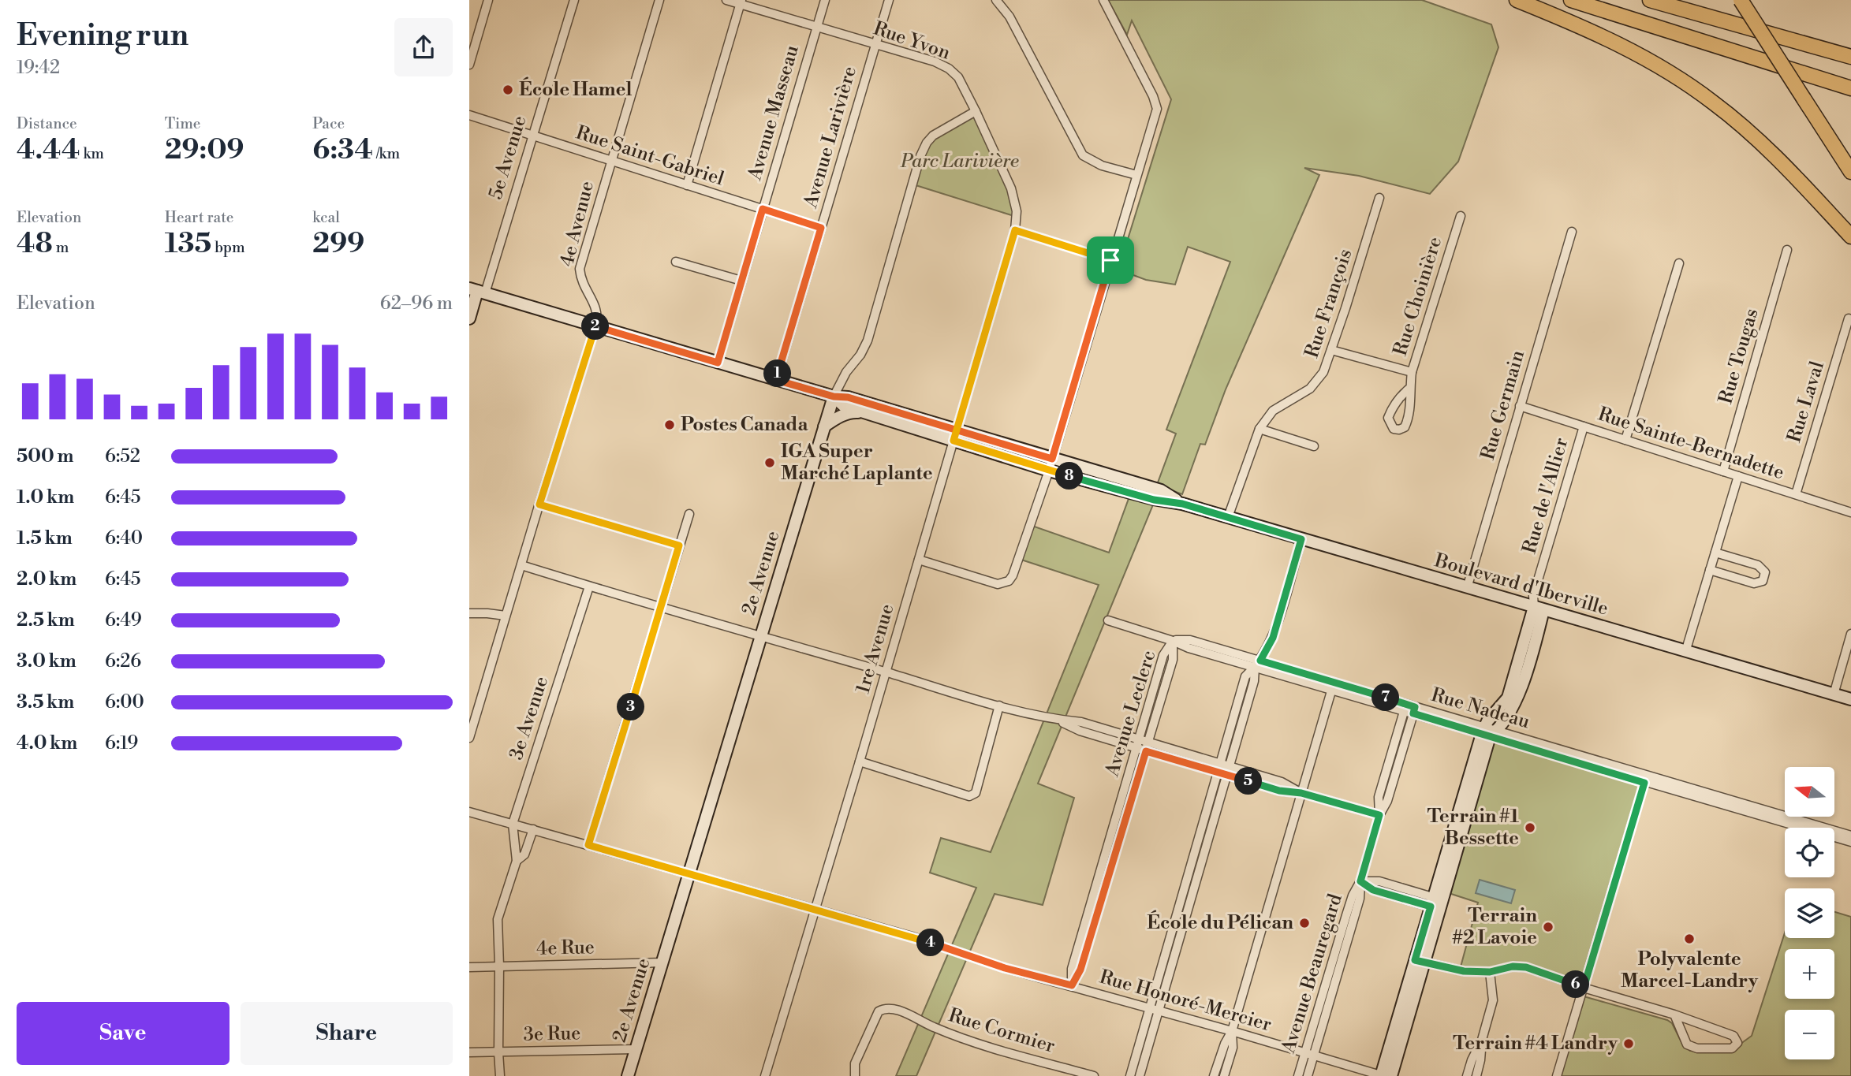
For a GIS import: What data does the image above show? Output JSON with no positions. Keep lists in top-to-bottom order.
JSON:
{
  "streets": {
    "street": [
      "Rue Yvon",
      "Avenue Masseau",
      "Avenue Larivière",
      "Rue Saint-Gabriel",
      "5e Avenue",
      "4e Avenue",
      "Rue Choinière",
      "Rue François",
      "Rue Tougas",
      "Rue Laval",
      "Rue Germain",
      "Rue Sainte-Bernadette",
      "Rue de l'Allier",
      "2e Avenue",
      "Boulevard d'Iberville",
      "1re Avenue",
      "Rue Nadeau",
      "Avenue Leclerc",
      "3e Avenue",
      "4e Rue",
      "Avenue Beauregard",
      "Rue Honoré-Mercier",
      "Rue Cormier",
      "3e Rue"
    ]
  },
  "crossings": [
    ["Rue Yvon", "Avenue Masseau"],
    ["Rue Yvon", "Avenue Larivière"],
    ["Rue Yvon", "2e Avenue"],
    ["Rue Yvon", "1re Avenue"],
    ["Avenue Masseau", "Rue Saint-Gabriel"],
    ["Avenue Masseau", "Boulevard d'Iberville"],
    ["Avenue Larivière", "Rue Saint-Gabriel"],
    ["Avenue Larivière", "Boulevard d'Iberville"],
    ["Rue Saint-Gabriel", "5e Avenue"],
    ["Rue Saint-Gabriel", "4e Avenue"],
    ["5e Avenue", "Boulevard d'Iberville"],
    ["4e Avenue", "Boulevard d'Iberville"],
    ["Rue François", "Boulevard d'Iberville"],
    ["Rue Tougas", "Rue Sainte-Bernadette"],
    ["Rue Laval", "Rue Sainte-Bernadette"],
    ["Rue Germain", "Rue Sainte-Bernadette"],
    ["Rue Germain", "Boulevard d'Iberville"],
    ["Rue Sainte-Bernadette", "Rue de l'Allier"],
    ["Rue de l'Allier", "Boulevard d'Iberville"],
    ["2e Avenue", "Boulevard d'Iberville"],
    ["2e Avenue", "4e Rue"],
    ["2e Avenue", "Rue Honoré-Mercier"],
    ["2e Avenue", "3e Rue"],
    ["Boulevard d'Iberville", "1re Avenue"],
    ["1re Avenue", "Rue Honoré-Mercier"],
    ["Rue Nadeau", "Avenue Leclerc"],
    ["Rue Nadeau", "Avenue Beauregard"],
    ["Avenue Leclerc", "Rue Honoré-Mercier"],
    ["3e Avenue", "4e Rue"],
    ["3e Avenue", "Rue Honoré-Mercier"],
    ["3e Avenue", "3e Rue"],
    ["Avenue Beauregard", "Rue Honoré-Mercier"]
  ],
  "parks": ["Parc Larivière"],
  "places": [
    "École Hamel",
    "Postes Canada",
    "IGA Super Marché Laplante",
    "Terrain #1 Bessette",
    "École du Pélican",
    "Terrain #2 Lavoie",
    "Polyvalente Marcel-Landry",
    "Terrain #4 Landry"
  ],
  "north": "left",
  "page": {
    "heading": ["Evening run", "19:42"],
    "stats": [
      ["Distance", "4.44 km"],
      ["Time", "29:09"],
      ["Pace", "6:34 /km"],
      ["Elevation", "48 m"],
      ["Heart rate", "135 bpm"],
      ["kcal", "299"]
    ],
    "chart": ["Elevation", "62–96 m"],
    "pins": [
      "2",
      "1",
      "8",
      "7",
      "3",
      "5",
      "4",
      "6"
    ],
    "list": [
      {
        "name": "500 m",
        "note": "6:52"
      },
      {
        "name": "1.0 km",
        "note": "6:45"
      },
      {
        "name": "1.5 km",
        "note": "6:40"
      },
      {
        "name": "2.0 km",
        "note": "6:45"
      },
      {
        "name": "2.5 km",
        "note": "6:49"
      },
      {
        "name": "3.0 km",
        "note": "6:26"
      },
      {
        "name": "3.5 km",
        "note": "6:00"
      },
      {
        "name": "4.0 km",
        "note": "6:19"
      }
    ],
    "map_buttons": ["+", "−"],
    "buttons": ["Save", "Share"]
  }
}
